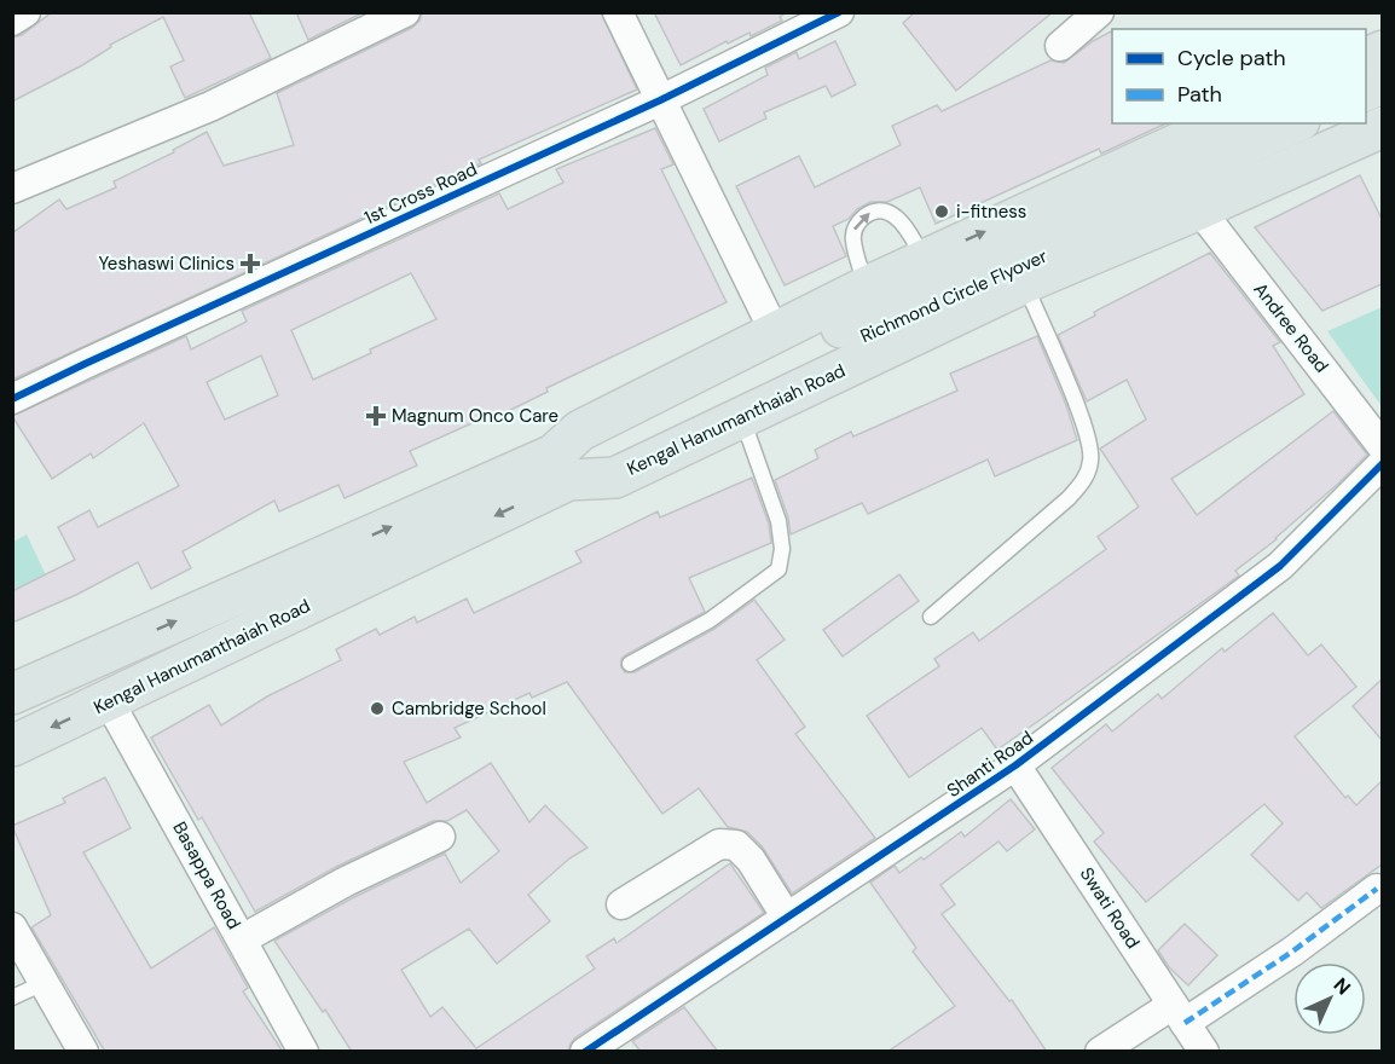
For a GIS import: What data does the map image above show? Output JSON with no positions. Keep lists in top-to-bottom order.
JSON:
{
  "streets": {
    "main road": ["Richmond Circle Flyover", "Kengal Hanumanthaiah Road"],
    "street": [
      "1st Cross Road",
      "Andree Road",
      "Shanti Road",
      "Basappa Road",
      "Swati Road"
    ]
  },
  "crossings": [
    ["Richmond Circle Flyover", "Kengal Hanumanthaiah Road"],
    ["Andree Road", "Kengal Hanumanthaiah Road"],
    ["Kengal Hanumanthaiah Road", "Basappa Road"],
    ["Shanti Road", "Swati Road"]
  ],
  "places": {
    "other": ["i-fitness", "Cambridge School"],
    "health": ["Yeshaswi Clinics", "Magnum Onco Care"]
  },
  "legend": ["Cycle path", "Path"],
  "north": "top right"
}
